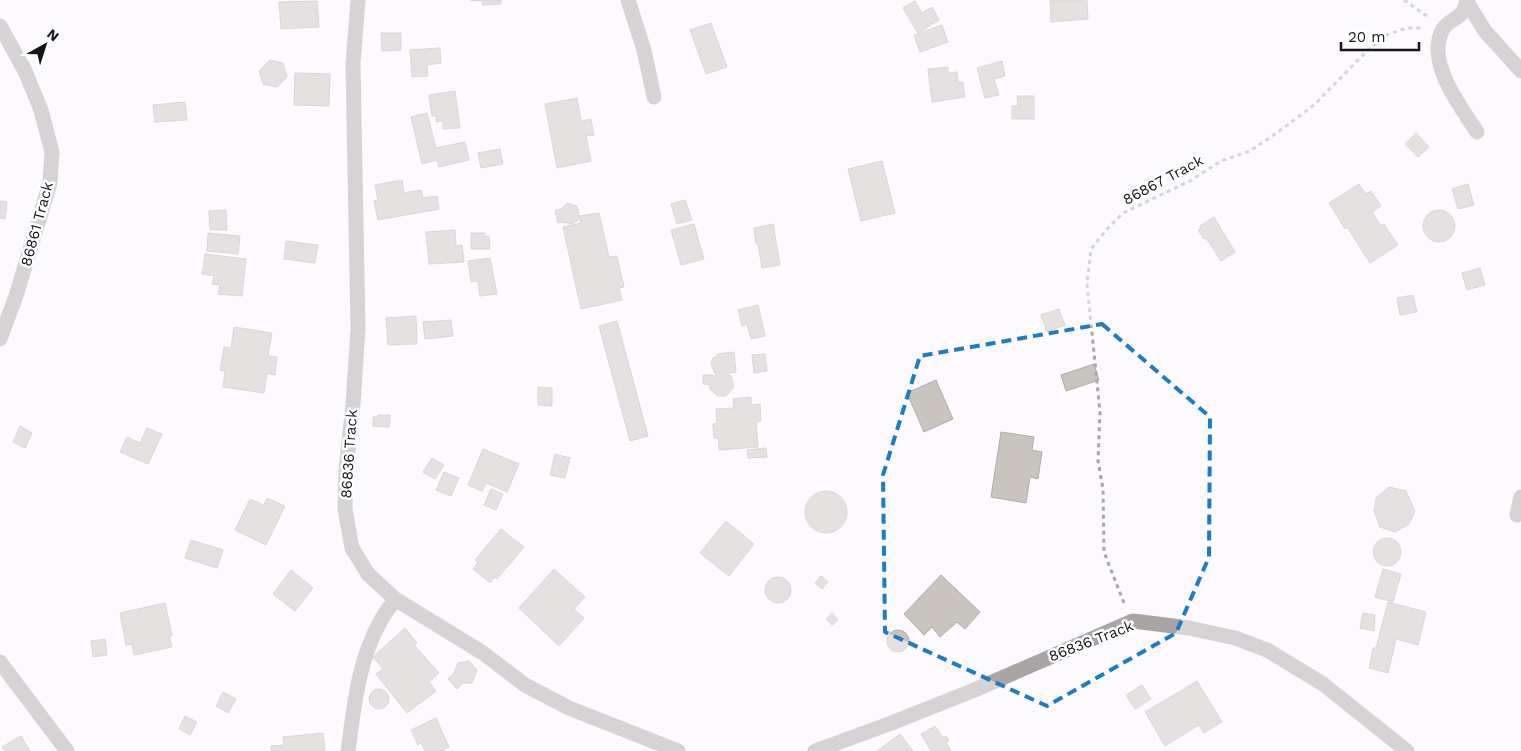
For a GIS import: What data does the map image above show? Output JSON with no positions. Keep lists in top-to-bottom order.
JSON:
{
  "streets": {
    "street": ["86861 Track", "86836 Track"],
    "path": ["86867 Track"]
  },
  "crossings": [
    ["86867 Track", "86836 Track"]
  ],
  "scale_bar": "20 m",
  "north": "top right"
}
